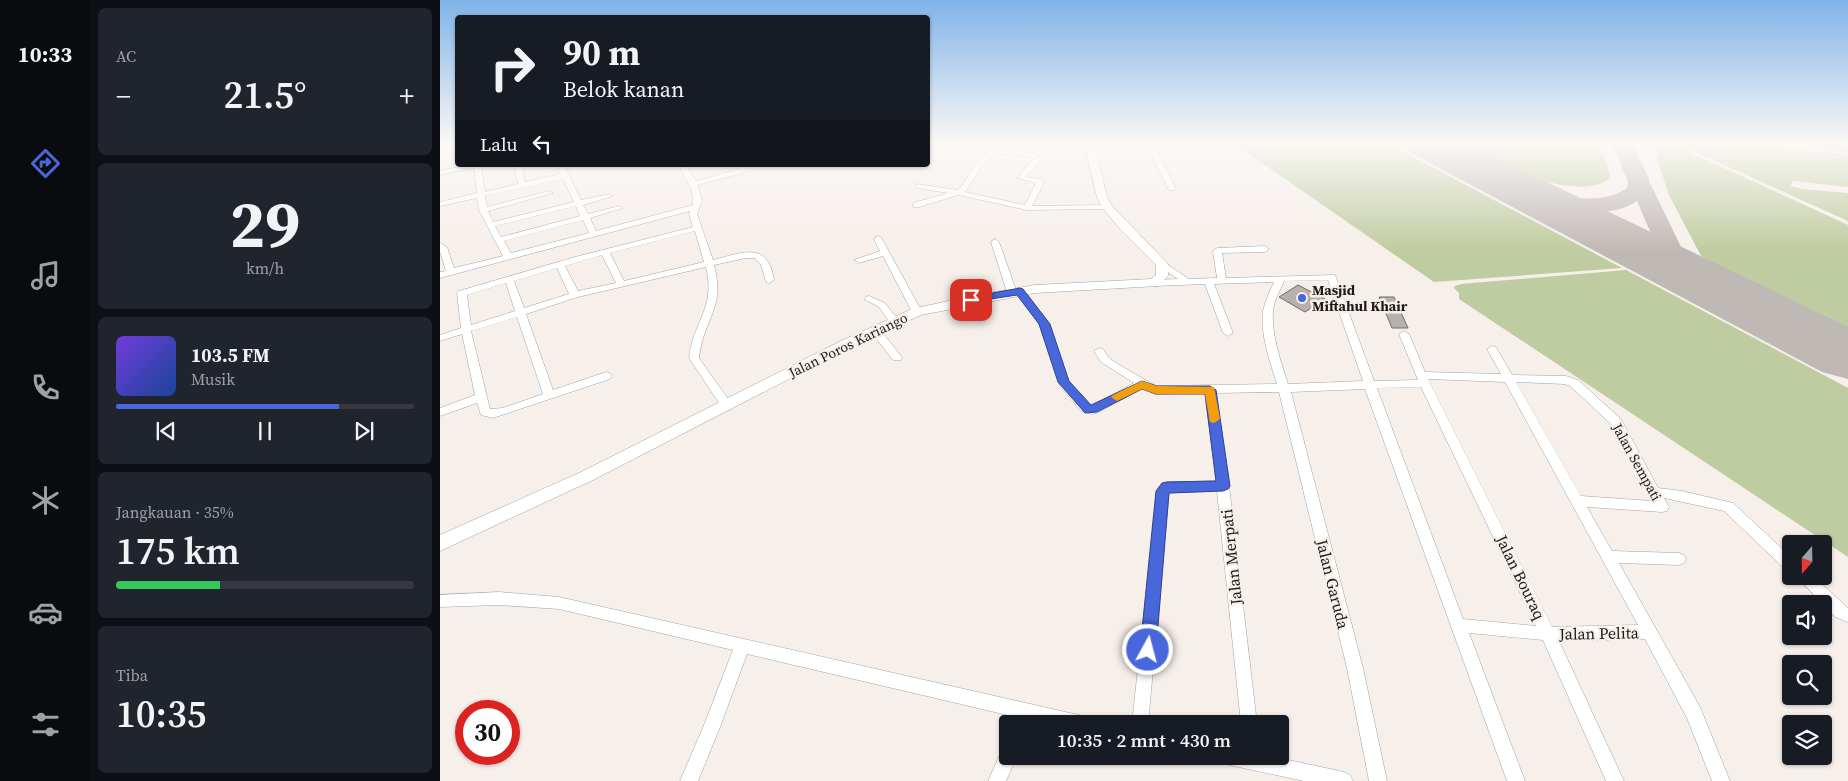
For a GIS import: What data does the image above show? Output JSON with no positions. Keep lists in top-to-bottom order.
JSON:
{
  "streets": {
    "main road": ["Jalan Poros Kariango"],
    "street": [
      "Jalan Sempati",
      "Jalan Merpati",
      "Jalan Bouraq",
      "Jalan Garuda",
      "Jalan Pelita"
    ]
  },
  "crossings": [
    ["Jalan Sempati", "Jalan Merpati"],
    ["Jalan Sempati", "Jalan Bouraq"],
    ["Jalan Sempati", "Jalan Garuda"],
    ["Jalan Bouraq", "Jalan Pelita"]
  ],
  "places": ["Masjid Miftahul Khair"],
  "north": "bottom",
  "page": {
    "tabs": "10:33",
    "tile": [
      "AC",
      ["29", "km/h"],
      ["Jangkauan · 35%", "175 km"],
      ["Tiba", "10:35"]
    ],
    "turn": ["90 m", "Belok kanan"],
    "heat": ["−", "21.5°", "+"],
    "then": "Lalu",
    "song": ["103.5 FM", "Musik"],
    "limit": "30",
    "trip": "10:35 · 2 mnt · 430 m"
  }
}
